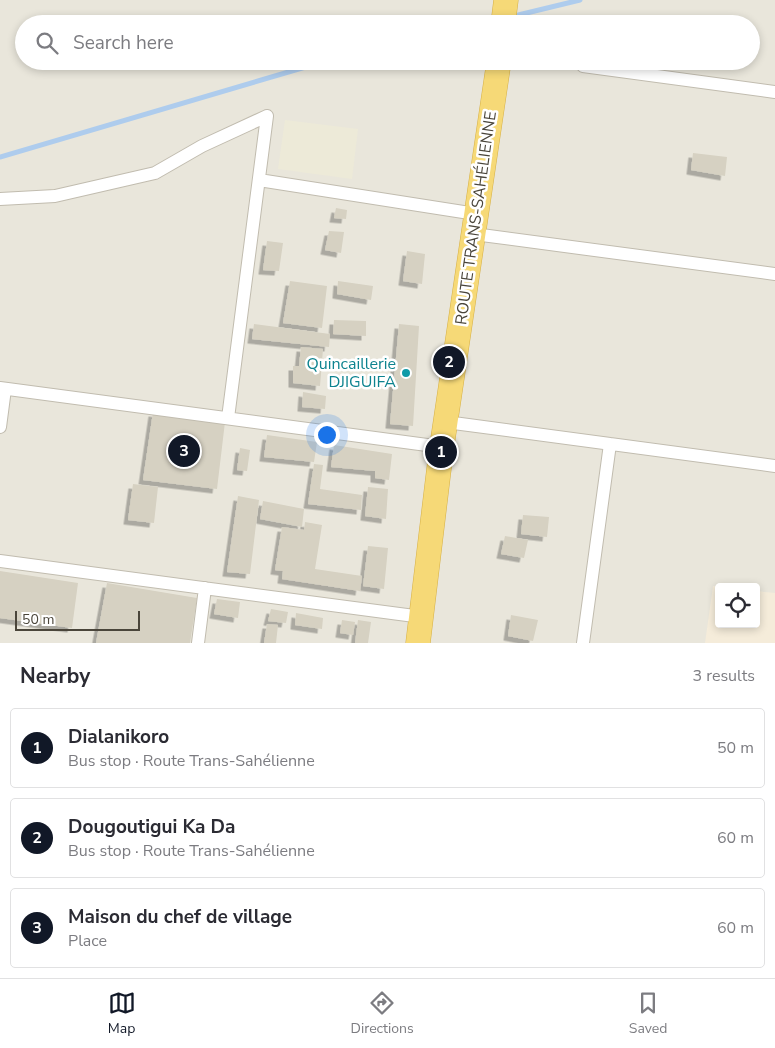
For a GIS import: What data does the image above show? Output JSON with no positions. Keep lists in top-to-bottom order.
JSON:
{
  "streets": {
    "highway": ["ROUTE TRANS-SAHÉLIENNE"]
  },
  "places": ["Quincaillerie DJIGUIFA"],
  "scale_bar": "50 m",
  "page": {
    "search": "Search here",
    "pins": ["2", "3", "1"],
    "scale": "50 m",
    "heading": ["Nearby", "3 results"],
    "list": [
      {
        "mark": "1",
        "name": "Dialanikoro",
        "note": "Bus stop · Route Trans-Sahélienne",
        "value": "50 m"
      },
      {
        "mark": "2",
        "name": "Dougoutigui Ka Da",
        "note": "Bus stop · Route Trans-Sahélienne",
        "value": "60 m"
      },
      {
        "mark": "3",
        "name": "Maison du chef de village",
        "note": "Place",
        "value": "60 m"
      }
    ],
    "nav": ["Map", "Directions", "Saved"]
  }
}
